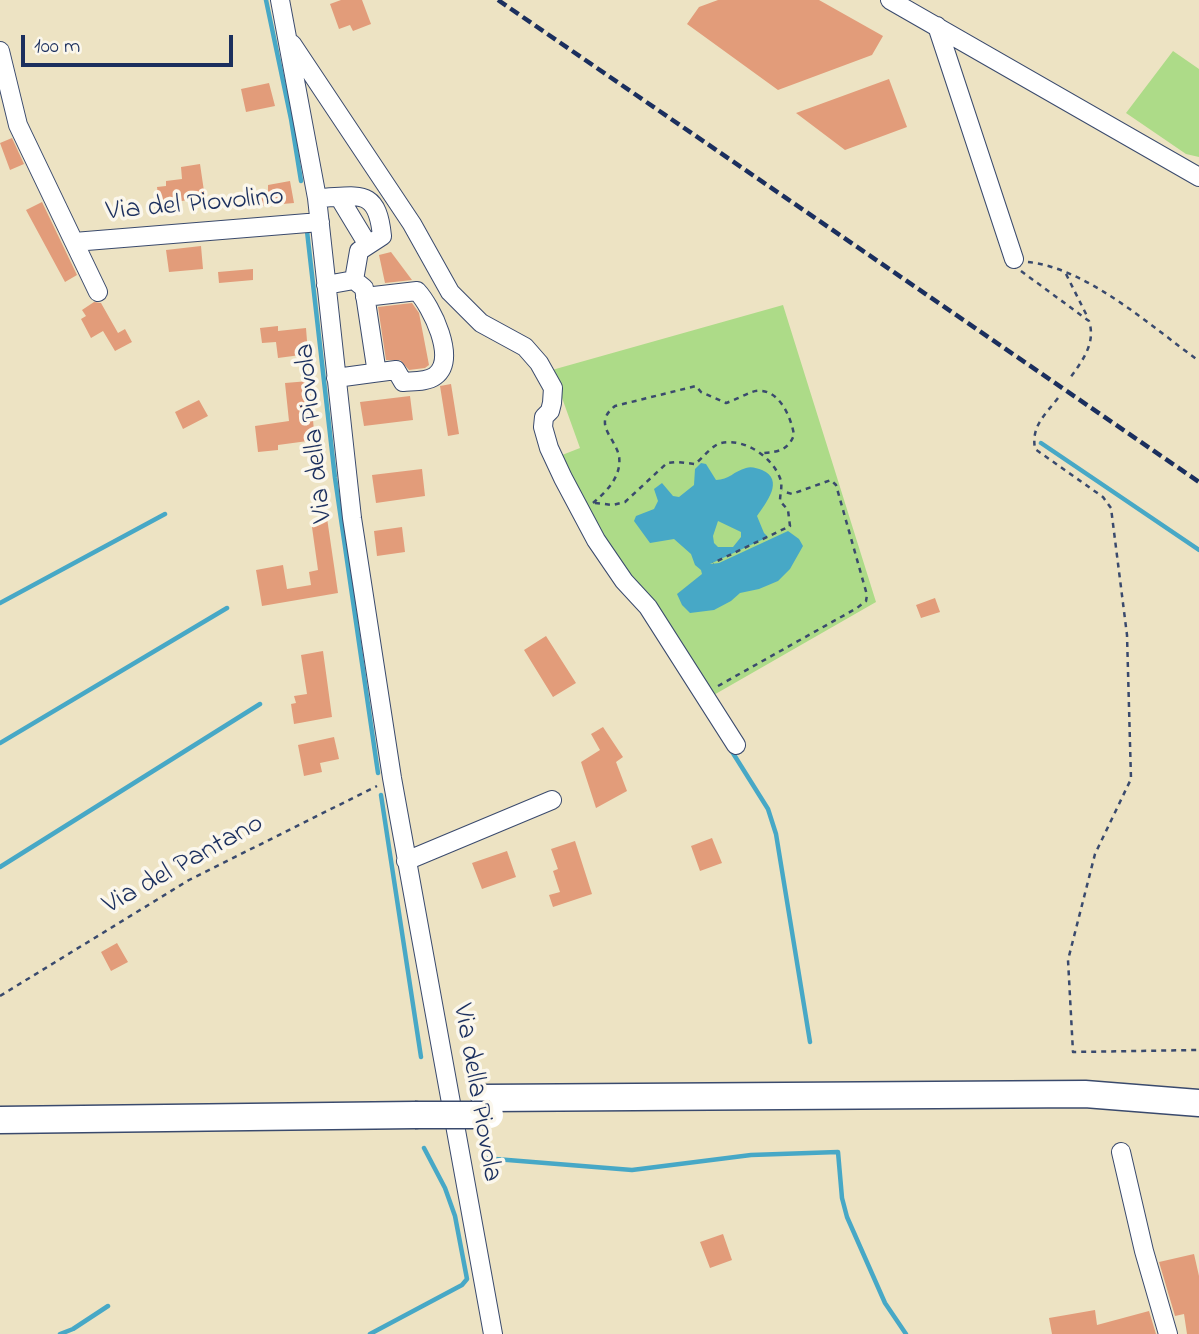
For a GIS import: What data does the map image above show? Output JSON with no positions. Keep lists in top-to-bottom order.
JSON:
{
  "streets": {
    "street": ["Via del Piovolino", "Via della Piovola"],
    "path": ["Via del Pantano"]
  },
  "crossings": [
    ["Via del Piovolino", "Via della Piovola"],
    ["Via della Piovola", "Via del Pantano"]
  ],
  "scale_bar": "100 m"
}
